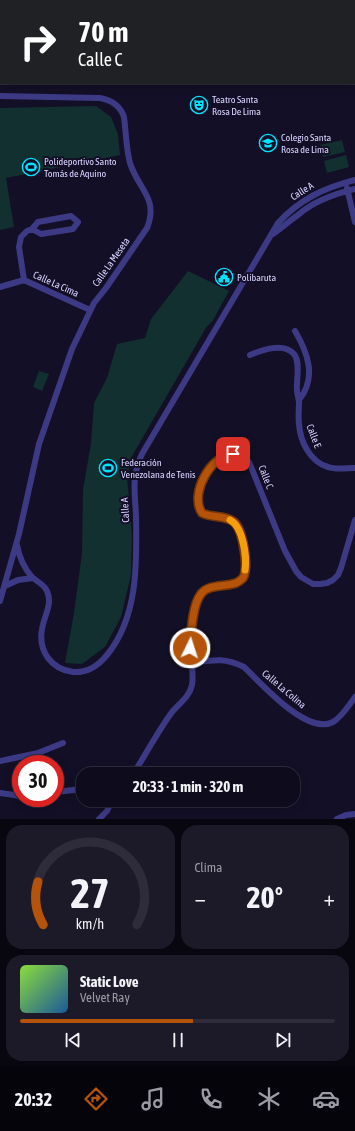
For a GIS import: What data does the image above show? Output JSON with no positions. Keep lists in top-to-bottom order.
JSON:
{
  "streets": {
    "street": [
      "Calle A",
      "Calle La Meseta",
      "Calle La Cima",
      "Calle E",
      "Calle C",
      "Calle La Colina"
    ]
  },
  "crossings": [
    ["Calle A", "Calle La Meseta"],
    ["Calle La Meseta", "Calle La Cima"],
    ["Calle C", "Calle La Colina"]
  ],
  "places": {
    "theatre": ["Teatro Santa Rosa De Lima"],
    "school or university": ["Colegio Santa Rosa de Lima"],
    "sports": ["Polideportivo Santo Tomás de Aquino", "Federación Venezolana de Tenis"],
    "public building": ["Polibaruta"]
  },
  "page": {
    "turn": ["70 m", "Calle C"],
    "limit": "30",
    "trip": "20:33 · 1 min · 320 m",
    "tile": "Clima",
    "heat": ["−", "20°", "+"],
    "song": ["Static Love", "Velvet Ray"],
    "tabs": "20:32",
    "gauge": ["27", "km/h"]
  }
}
